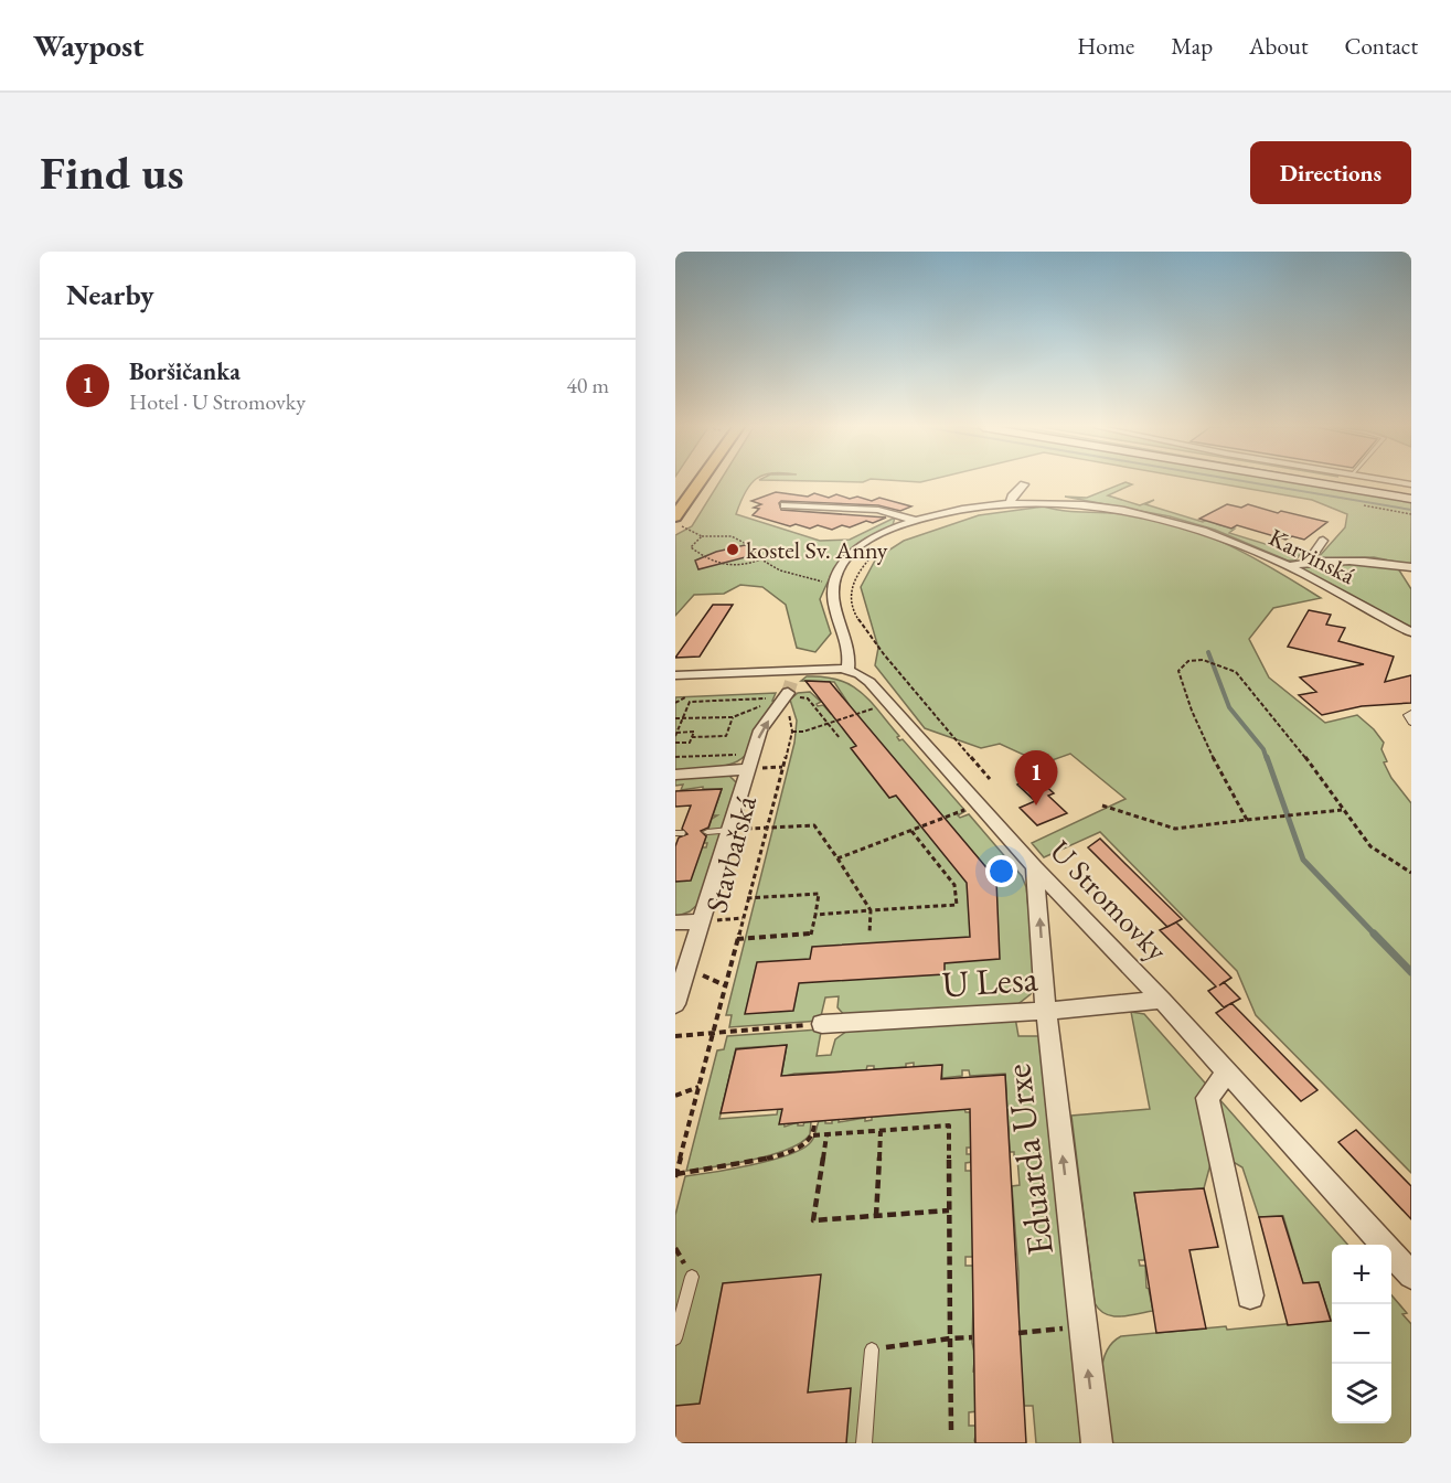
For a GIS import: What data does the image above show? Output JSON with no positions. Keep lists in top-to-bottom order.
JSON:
{
  "streets": {
    "street": [
      "Karvinská",
      "Stavbařská",
      "U Stromovky",
      "U Lesa",
      "Eduarda Urxe"
    ]
  },
  "crossings": [
    ["U Stromovky", "U Lesa"],
    ["U Stromovky", "Eduarda Urxe"],
    ["U Lesa", "Eduarda Urxe"]
  ],
  "one_way": ["Eduarda Urxe"],
  "places": ["kostel Sv. Anny"],
  "page": {
    "header": "Waypost",
    "nav": [
      "Home",
      "Map",
      "About",
      "Contact"
    ],
    "buttons": "Directions",
    "title": "Find us",
    "heading": "Nearby",
    "list": [
      {
        "mark": "1",
        "name": "Boršičanka",
        "note": "Hotel · U Stromovky",
        "value": "40 m"
      }
    ],
    "pins": "1",
    "map_buttons": ["+", "−"]
  }
}
